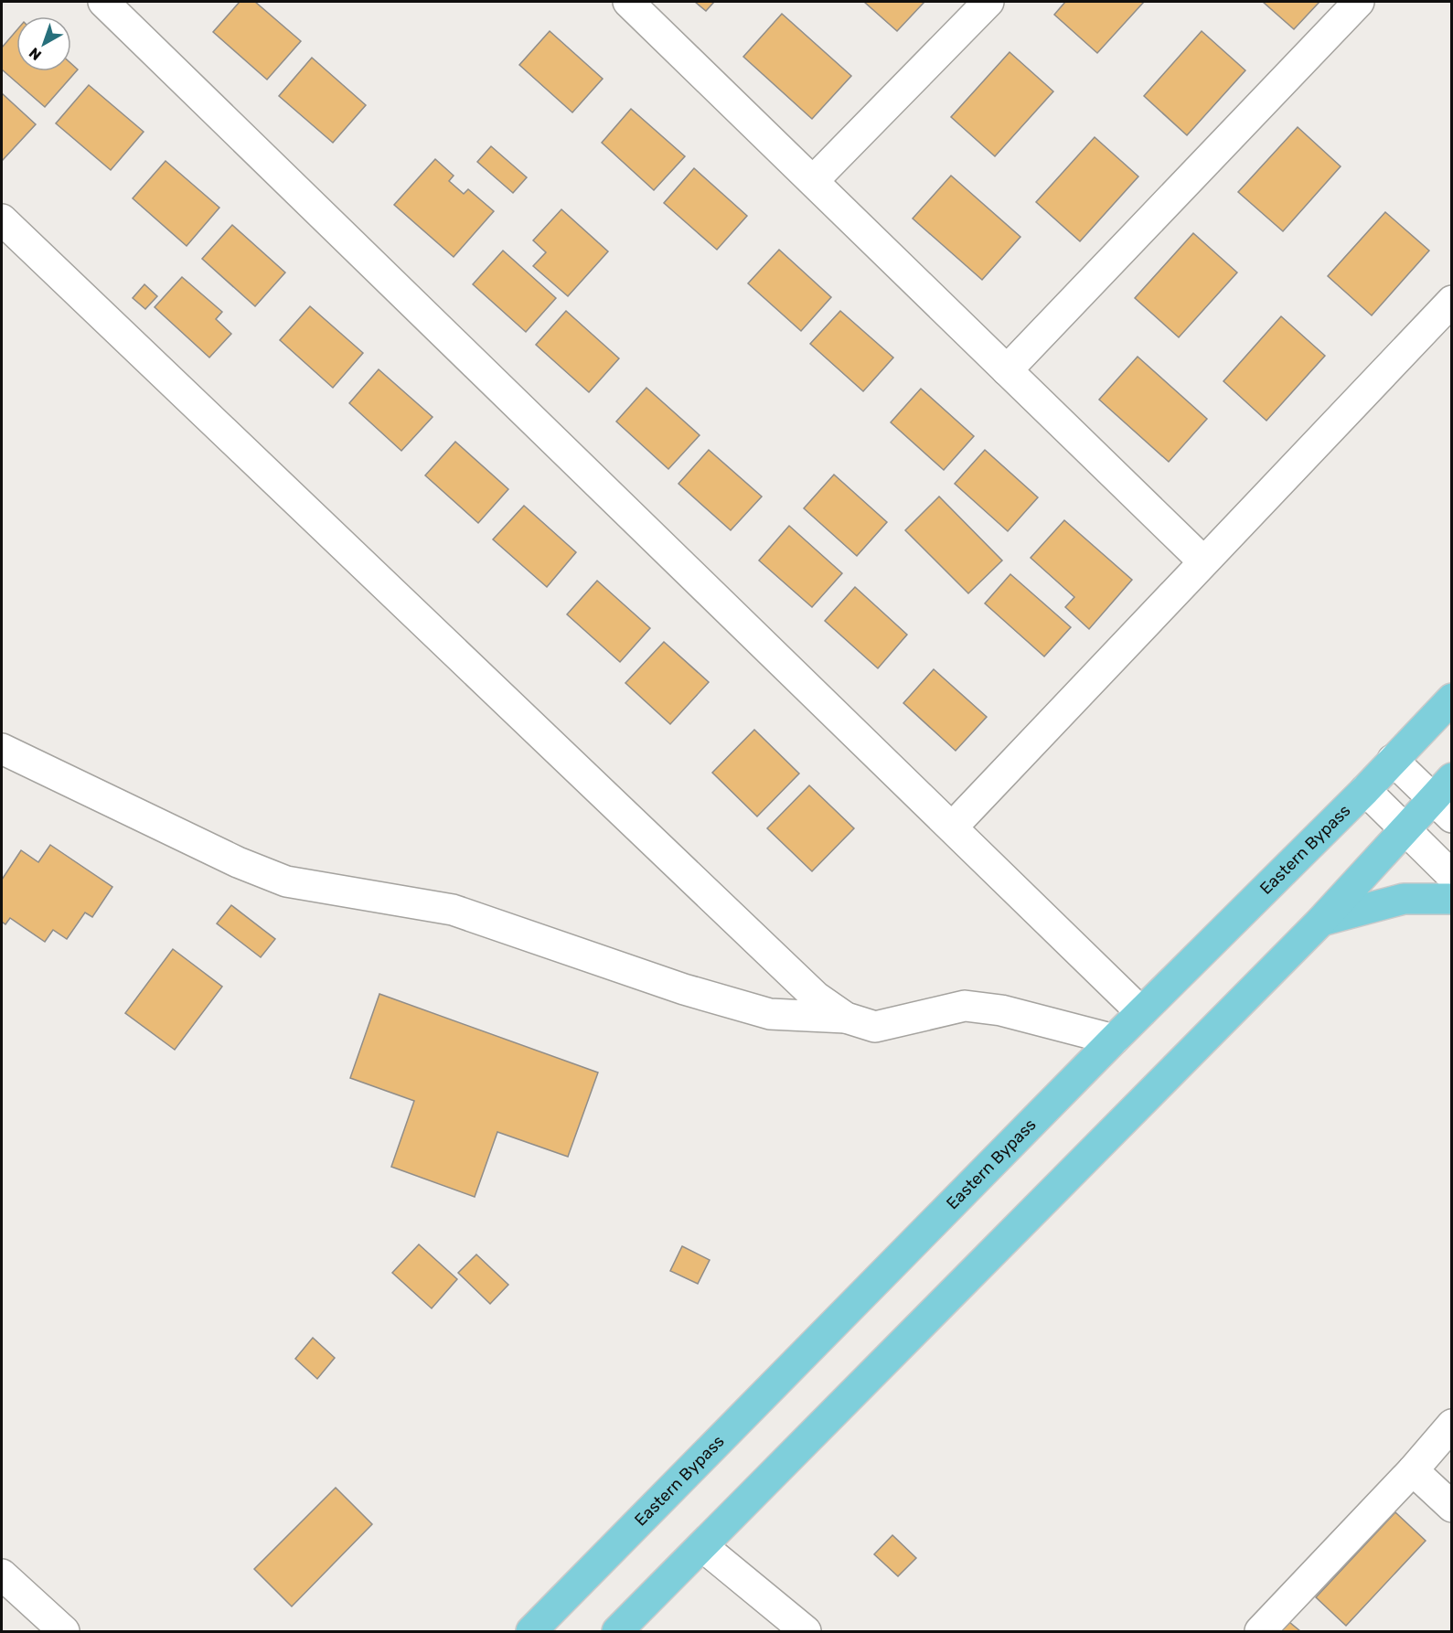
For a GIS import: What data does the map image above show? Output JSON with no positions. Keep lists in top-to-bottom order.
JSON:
{
  "streets": {
    "main road": ["Eastern Bypass"]
  },
  "north": "bottom left"
}
